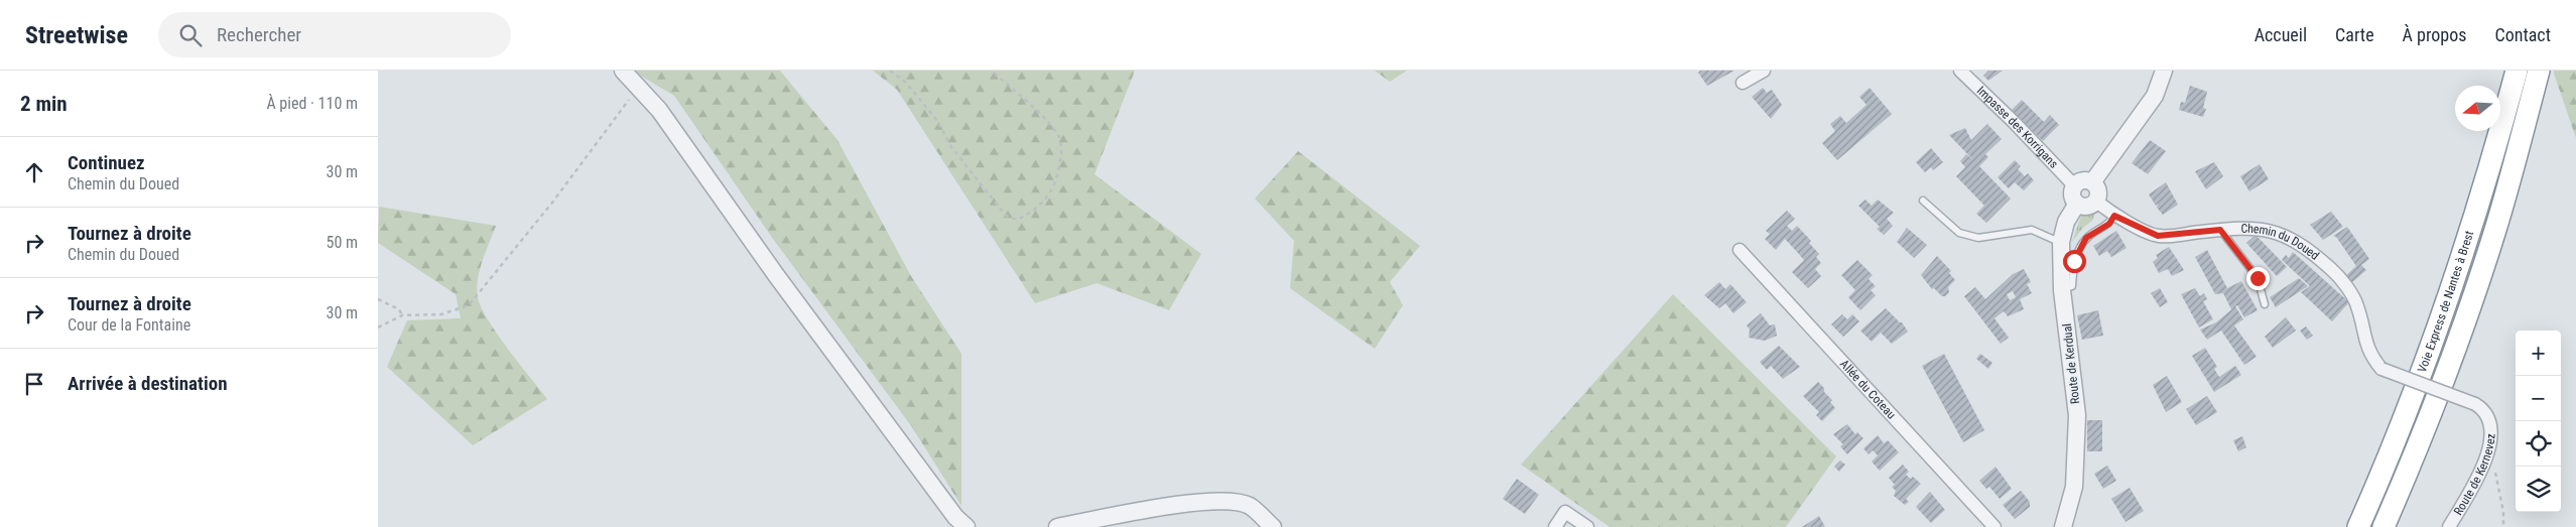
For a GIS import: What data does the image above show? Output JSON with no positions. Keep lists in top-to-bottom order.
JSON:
{
  "streets": {
    "highway": ["Voie Express de Nantes à Brest"],
    "street": [
      "Impasse des Korrigans",
      "Chemin du Doued",
      "Route de Kerdual",
      "Allée du Coteau",
      "Route de Kernevez"
    ]
  },
  "crossings": [
    ["Impasse des Korrigans", "Chemin du Doued"],
    ["Impasse des Korrigans", "Route de Kerdual"],
    ["Chemin du Doued", "Route de Kerdual"],
    ["Chemin du Doued", "Route de Kernevez"]
  ],
  "north": "left",
  "page": {
    "header": "Streetwise",
    "search": "Rechercher",
    "nav": [
      "Accueil",
      "Carte",
      "À propos",
      "Contact"
    ],
    "heading": ["2 min", "À pied · 110 m"],
    "list": [
      ["Continuez", "Chemin du Doued", "30 m"],
      ["Tournez à droite", "Chemin du Doued", "50 m"],
      ["Tournez à droite", "Cour de la Fontaine", "30 m"],
      "Arrivée à destination"
    ],
    "map_buttons": ["+", "−"]
  }
}
